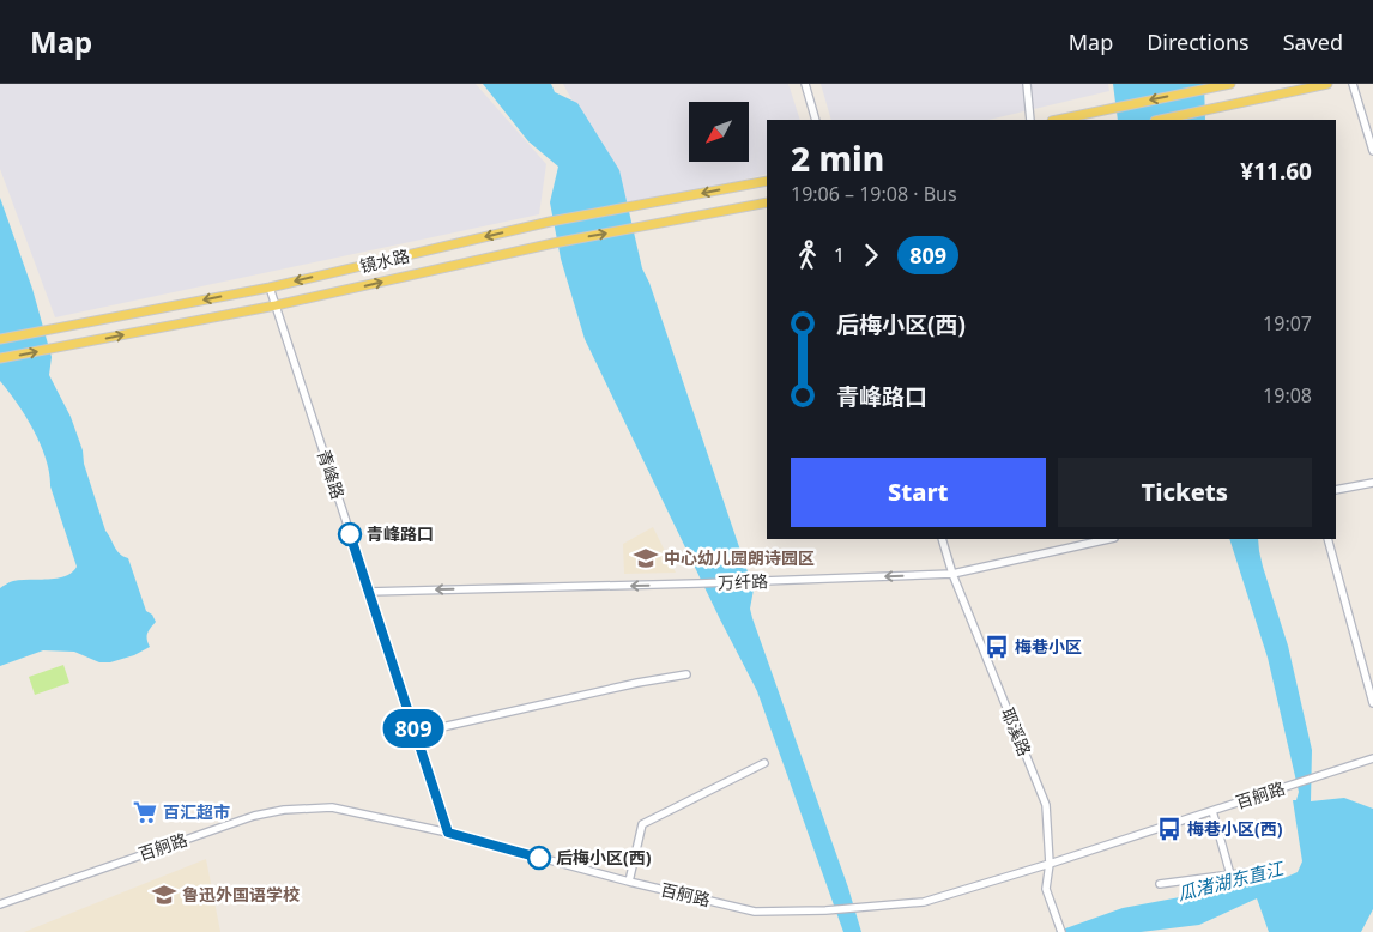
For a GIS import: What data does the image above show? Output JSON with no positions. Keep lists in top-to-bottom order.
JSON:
{
  "streets": {
    "main road": ["镜水路"],
    "street": [
      "青峰路",
      "万纤路",
      "耶溪路",
      "百舸路"
    ]
  },
  "crossings": [
    ["镜水路", "青峰路"],
    ["青峰路", "万纤路"],
    ["青峰路", "百舸路"],
    ["万纤路", "耶溪路"],
    ["耶溪路", "百舸路"]
  ],
  "one_way": ["万纤路"],
  "water": ["瓜渚湖东直江"],
  "places": {
    "other": ["青峰路口", "后梅小区(西)"],
    "school or university": ["中心幼儿园朗诗园区", "鲁迅外国语学校"],
    "bus stop": ["梅巷小区", "梅巷小区(西)"],
    "supermarket": ["百汇超市"]
  },
  "lines": ["bus line 809"],
  "north": "bottom left",
  "page": {
    "header": "Map",
    "nav": ["Map", "Directions", "Saved"],
    "on_map": "809",
    "heading": ["2 min", "19:06 – 19:08 · Bus", "¥11.60"],
    "legs": ["1", "809"],
    "list": [
      {
        "name": "后梅小区(西)",
        "value": "19:07"
      },
      {
        "name": "青峰路口",
        "value": "19:08"
      }
    ],
    "buttons": ["Start", "Tickets"]
  }
}
